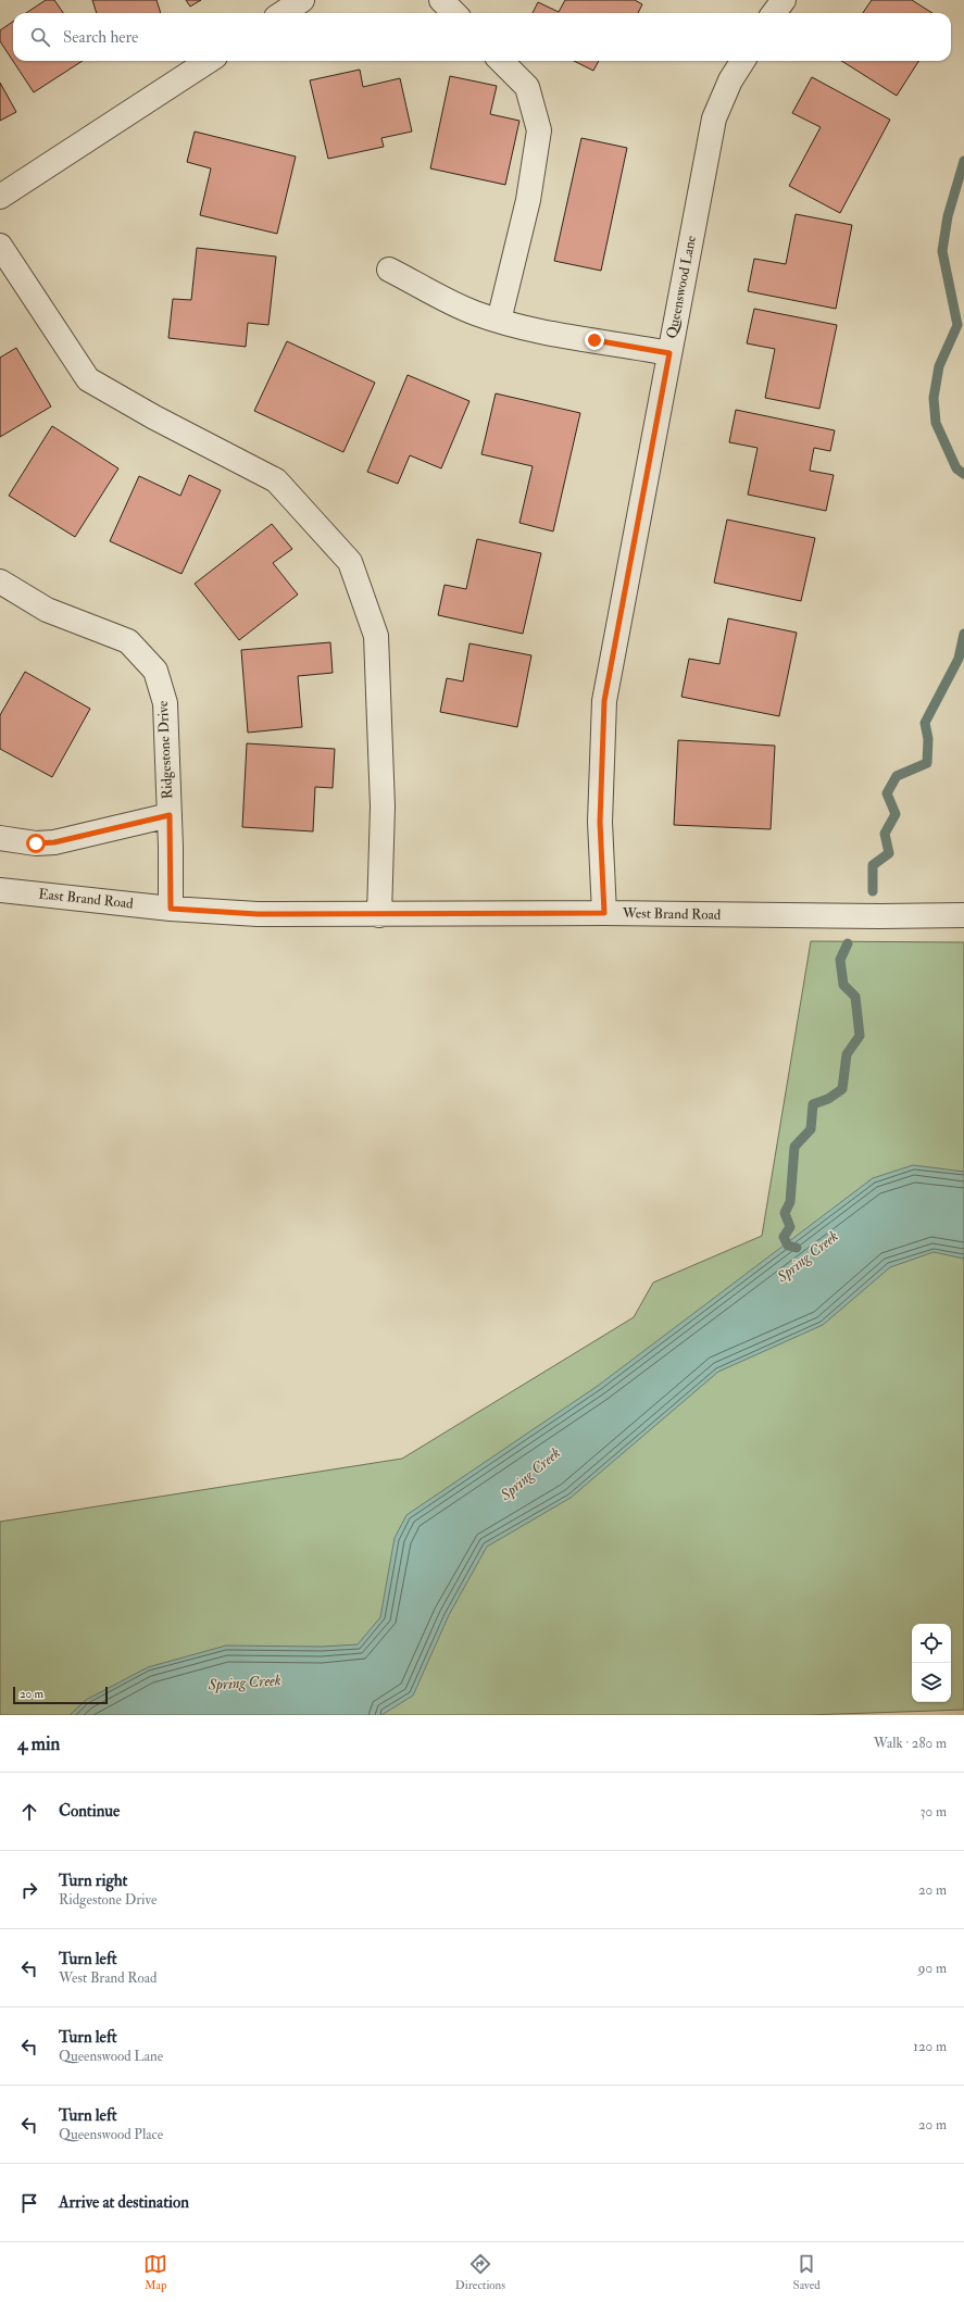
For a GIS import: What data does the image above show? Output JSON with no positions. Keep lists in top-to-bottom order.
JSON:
{
  "streets": {
    "street": [
      "Queenswood Lane",
      "Ridgestone Drive",
      "East Brand Road",
      "West Brand Road"
    ]
  },
  "crossings": [
    ["Queenswood Lane", "West Brand Road"],
    ["Ridgestone Drive", "East Brand Road"],
    ["Ridgestone Drive", "West Brand Road"],
    ["East Brand Road", "West Brand Road"]
  ],
  "water": ["Spring Creek"],
  "scale_bar": "20 m",
  "page": {
    "search": "Search here",
    "scale": "20 m",
    "heading": ["4 min", "Walk · 280 m"],
    "list": [
      ["Continue", "30 m"],
      ["Turn right", "Ridgestone Drive", "20 m"],
      ["Turn left", "West Brand Road", "90 m"],
      ["Turn left", "Queenswood Lane", "120 m"],
      ["Turn left", "Queenswood Place", "20 m"],
      "Arrive at destination"
    ],
    "nav": ["Map", "Directions", "Saved"]
  }
}
